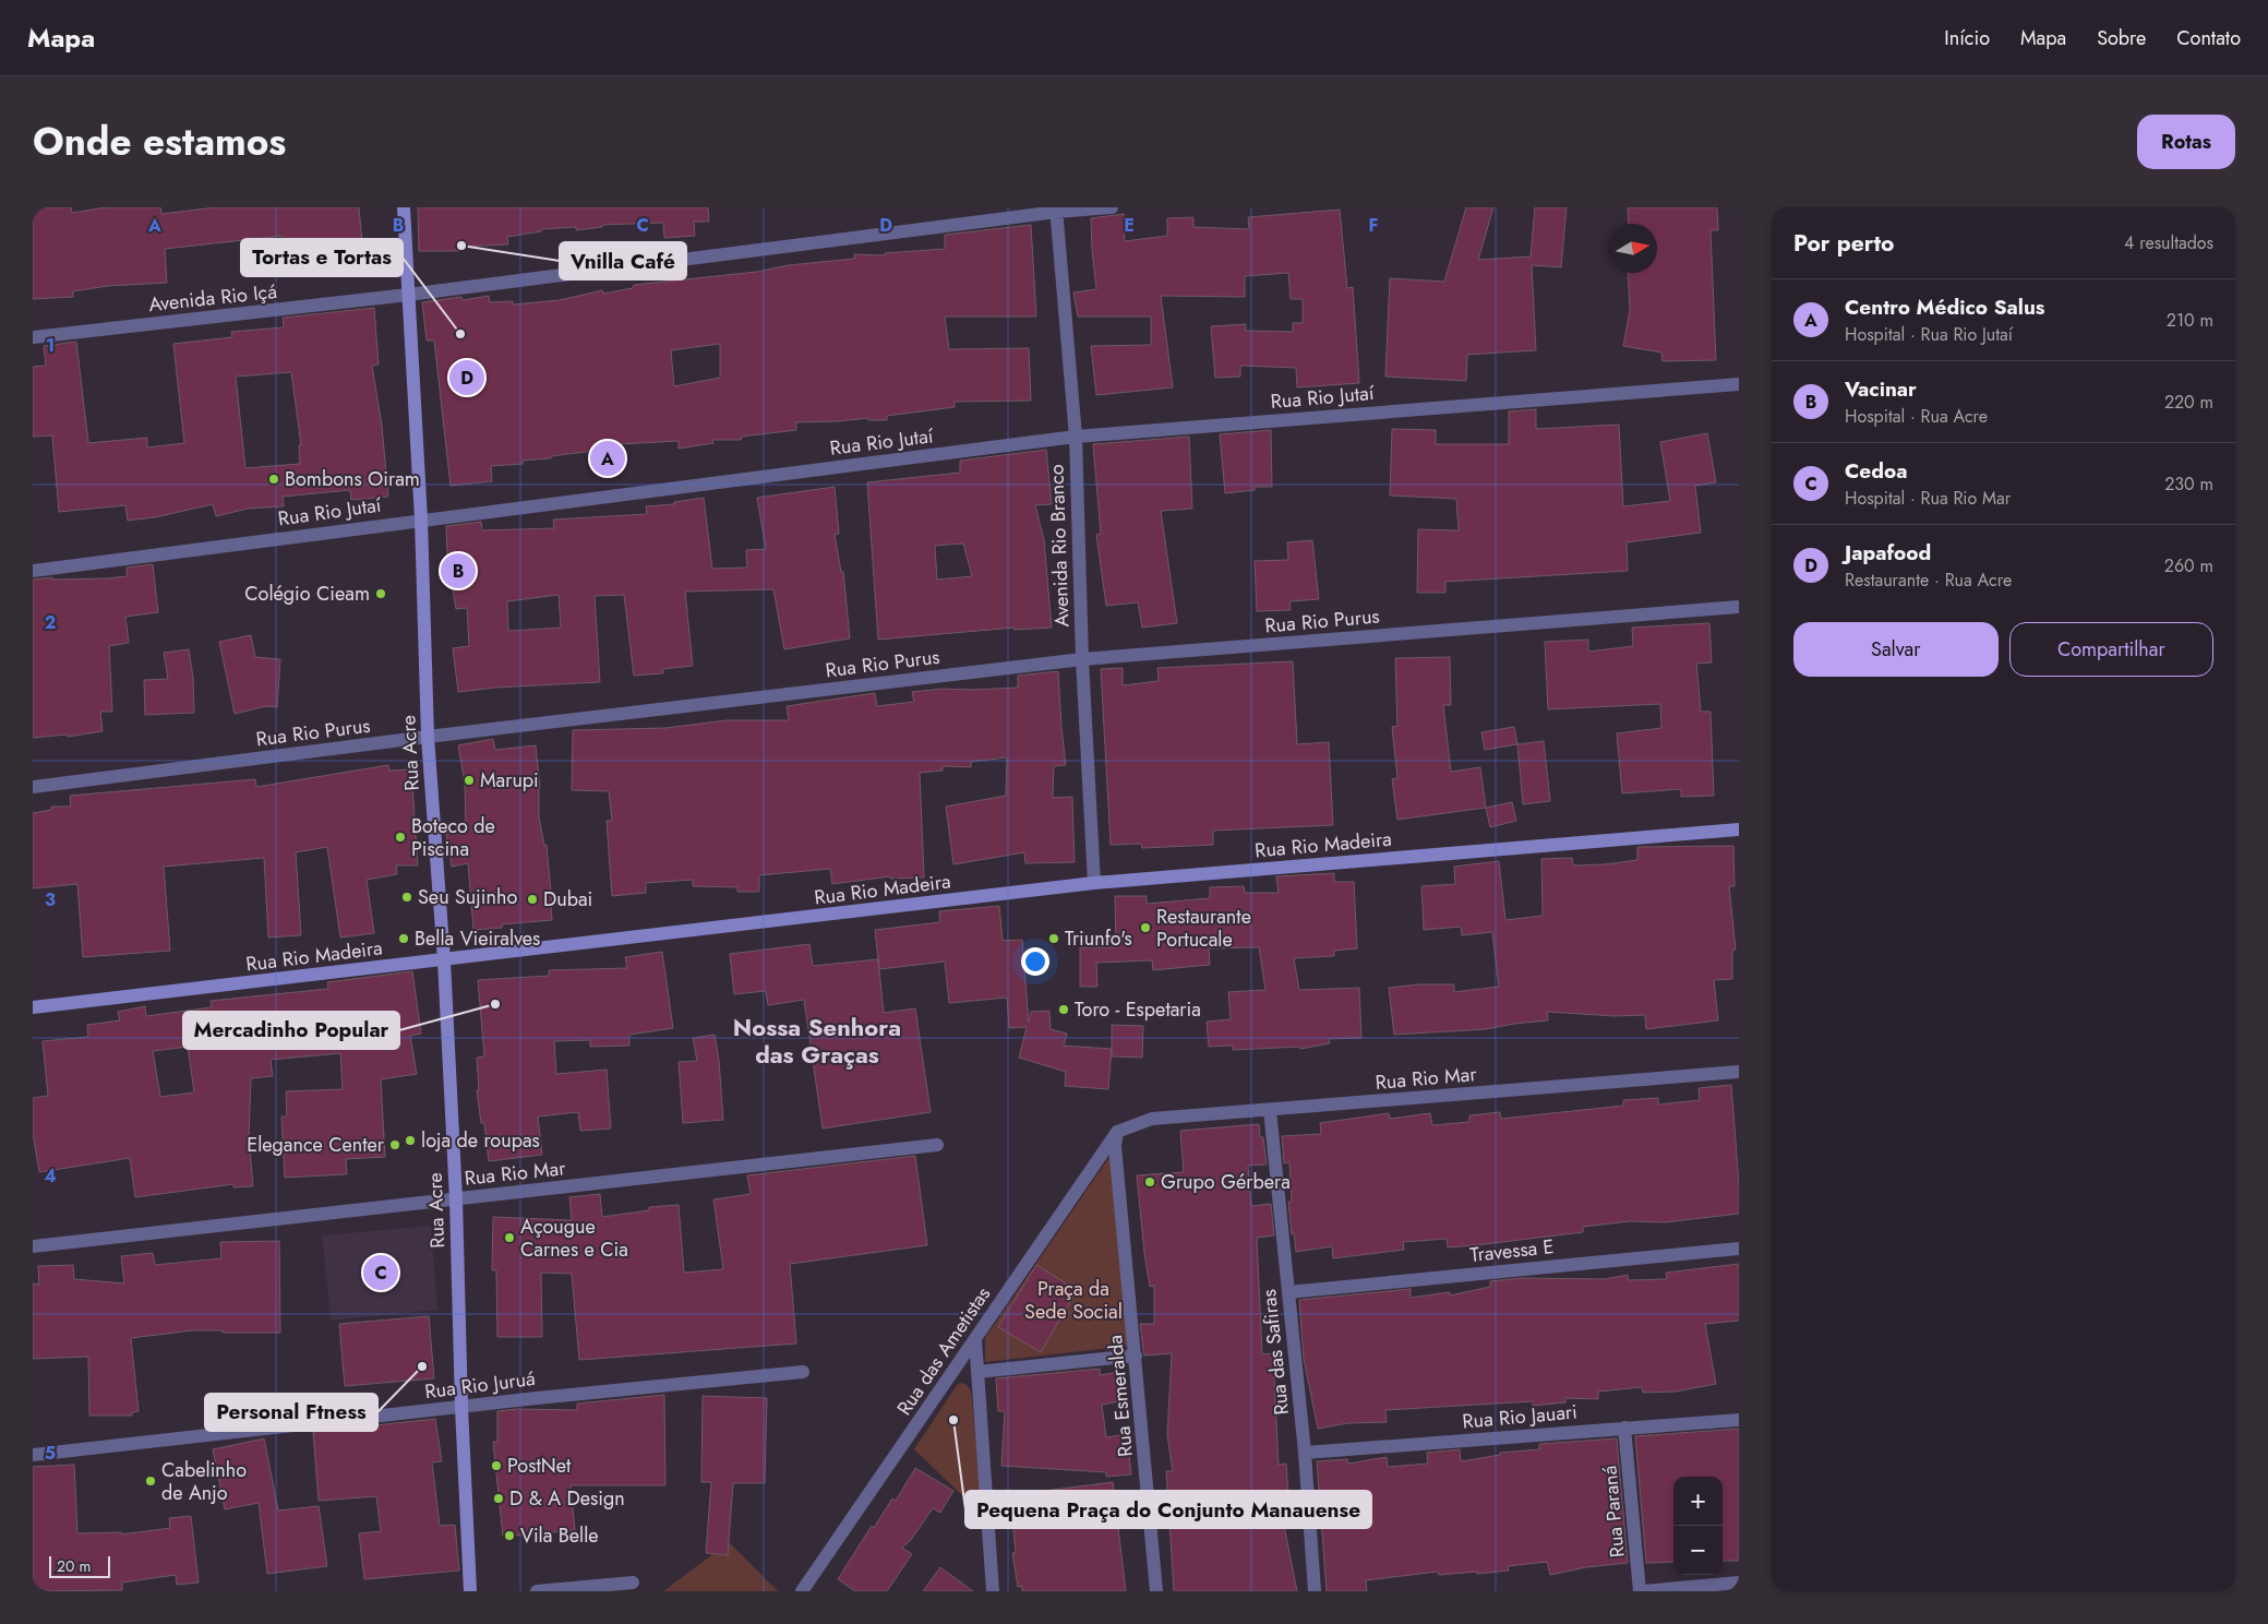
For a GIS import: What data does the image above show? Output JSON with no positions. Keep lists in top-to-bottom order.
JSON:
{
  "streets": {
    "street": [
      "Avenida Rio Içá",
      "Rua Rio Jutaí",
      "Avenida Rio Branco",
      "Rua Rio Purus",
      "Rua Acre",
      "Rua Rio Madeira",
      "Rua Rio Mar",
      "Travessa E",
      "Rua das Ametistas",
      "Rua das Safiras",
      "Rua Rio Juruá",
      "Rua Esmeralda",
      "Rua Rio Jauari",
      "Rua Paraná"
    ]
  },
  "crossings": [
    ["Avenida Rio Içá", "Avenida Rio Branco"],
    ["Avenida Rio Içá", "Rua Acre"],
    ["Rua Rio Jutaí", "Avenida Rio Branco"],
    ["Rua Rio Jutaí", "Rua Acre"],
    ["Avenida Rio Branco", "Rua Rio Purus"],
    ["Avenida Rio Branco", "Rua Rio Madeira"],
    ["Rua Rio Purus", "Rua Acre"],
    ["Rua Acre", "Rua Rio Madeira"],
    ["Rua Acre", "Rua Rio Mar"],
    ["Rua Acre", "Rua Rio Juruá"],
    ["Rua Rio Mar", "Rua das Ametistas"],
    ["Rua Rio Mar", "Rua das Safiras"],
    ["Rua Rio Mar", "Rua Esmeralda"],
    ["Travessa E", "Rua das Safiras"],
    ["Rua das Ametistas", "Rua Esmeralda"],
    ["Rua das Safiras", "Rua Rio Jauari"],
    ["Rua Rio Jauari", "Rua Paraná"]
  ],
  "districts": ["Nossa Senhora das Graças"],
  "parks": ["Praça da Sede Social"],
  "places": [
    "Vnilla Café",
    "Tortas e Tortas",
    "Bombons Oiram",
    "Colégio Cieam",
    "Marupi",
    "Boteco de Piscina",
    "Seu Sujinho",
    "Dubai",
    "Restaurante Portucale",
    "Bella Vieiralves",
    "Triunfo's",
    "Mercadinho Popular",
    "Toro - Espetaria",
    "loja de roupas",
    "Elegance Center",
    "Grupo Gérbera",
    "Açougue Carnes e Cia",
    "Personal Ftness",
    "Pequena Praça do Conjunto Manauense",
    "PostNet",
    "Cabelinho de Anjo",
    "D & A Design",
    "Vila Belle"
  ],
  "scale_bar": "20 m",
  "north": "right",
  "page": {
    "header": "Mapa",
    "nav": [
      "Início",
      "Mapa",
      "Sobre",
      "Contato"
    ],
    "title": "Onde estamos",
    "buttons": [
      "Rotas",
      ["Salvar", "Compartilhar"]
    ],
    "heading": ["Por perto", "4 resultados"],
    "list": [
      {
        "mark": "A",
        "name": "Centro Médico Salus",
        "note": "Hospital · Rua Rio Jutaí",
        "value": "210 m"
      },
      {
        "mark": "B",
        "name": "Vacinar",
        "note": "Hospital · Rua Acre",
        "value": "220 m"
      },
      {
        "mark": "C",
        "name": "Cedoa",
        "note": "Hospital · Rua Rio Mar",
        "value": "230 m"
      },
      {
        "mark": "D",
        "name": "Japafood",
        "note": "Restaurante · Rua Acre",
        "value": "260 m"
      }
    ],
    "pins": [
      "D",
      "A",
      "B",
      "C"
    ],
    "map_buttons": ["+", "−"],
    "scale": "20 m"
  },
  "grid": {
    "columns": [
      "A",
      "B",
      "C",
      "D",
      "E",
      "F"
    ],
    "rows": [
      "1",
      "2",
      "3",
      "4",
      "5"
    ]
  }
}
